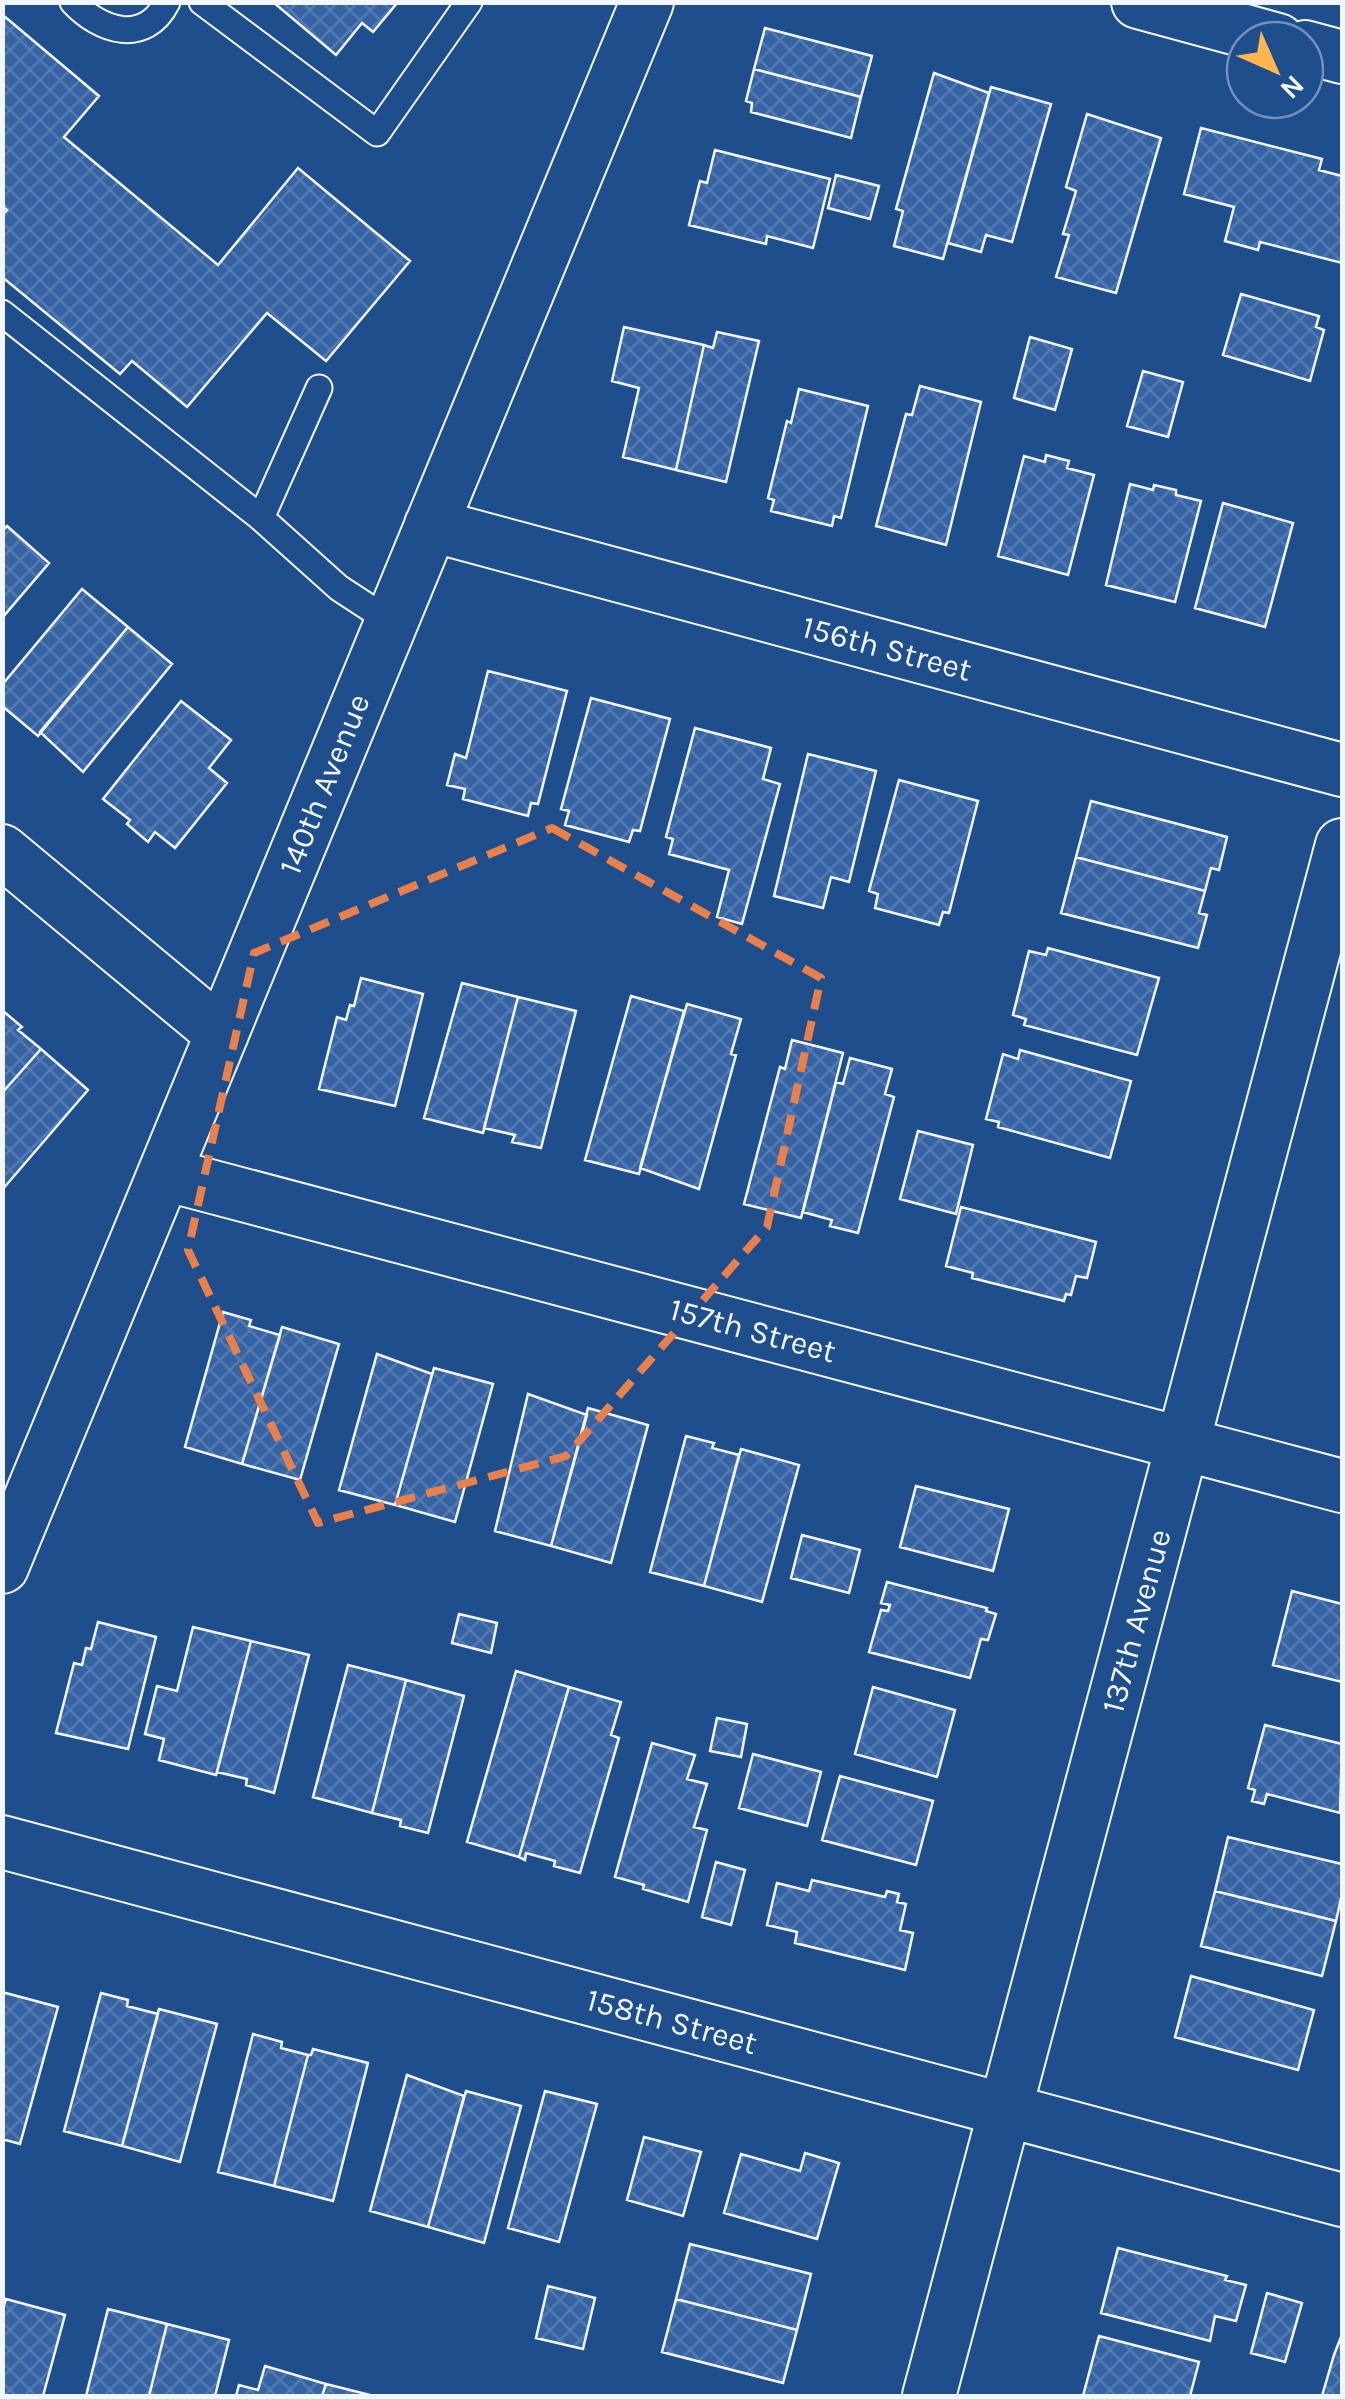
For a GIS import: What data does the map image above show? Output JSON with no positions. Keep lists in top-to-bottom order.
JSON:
{
  "streets": {
    "street": [
      "156th Street",
      "140th Avenue",
      "157th Street",
      "137th Avenue",
      "158th Street"
    ]
  },
  "crossings": [
    ["156th Street", "140th Avenue"],
    ["140th Avenue", "157th Street"],
    ["157th Street", "137th Avenue"],
    ["137th Avenue", "158th Street"]
  ],
  "north": "bottom right"
}
